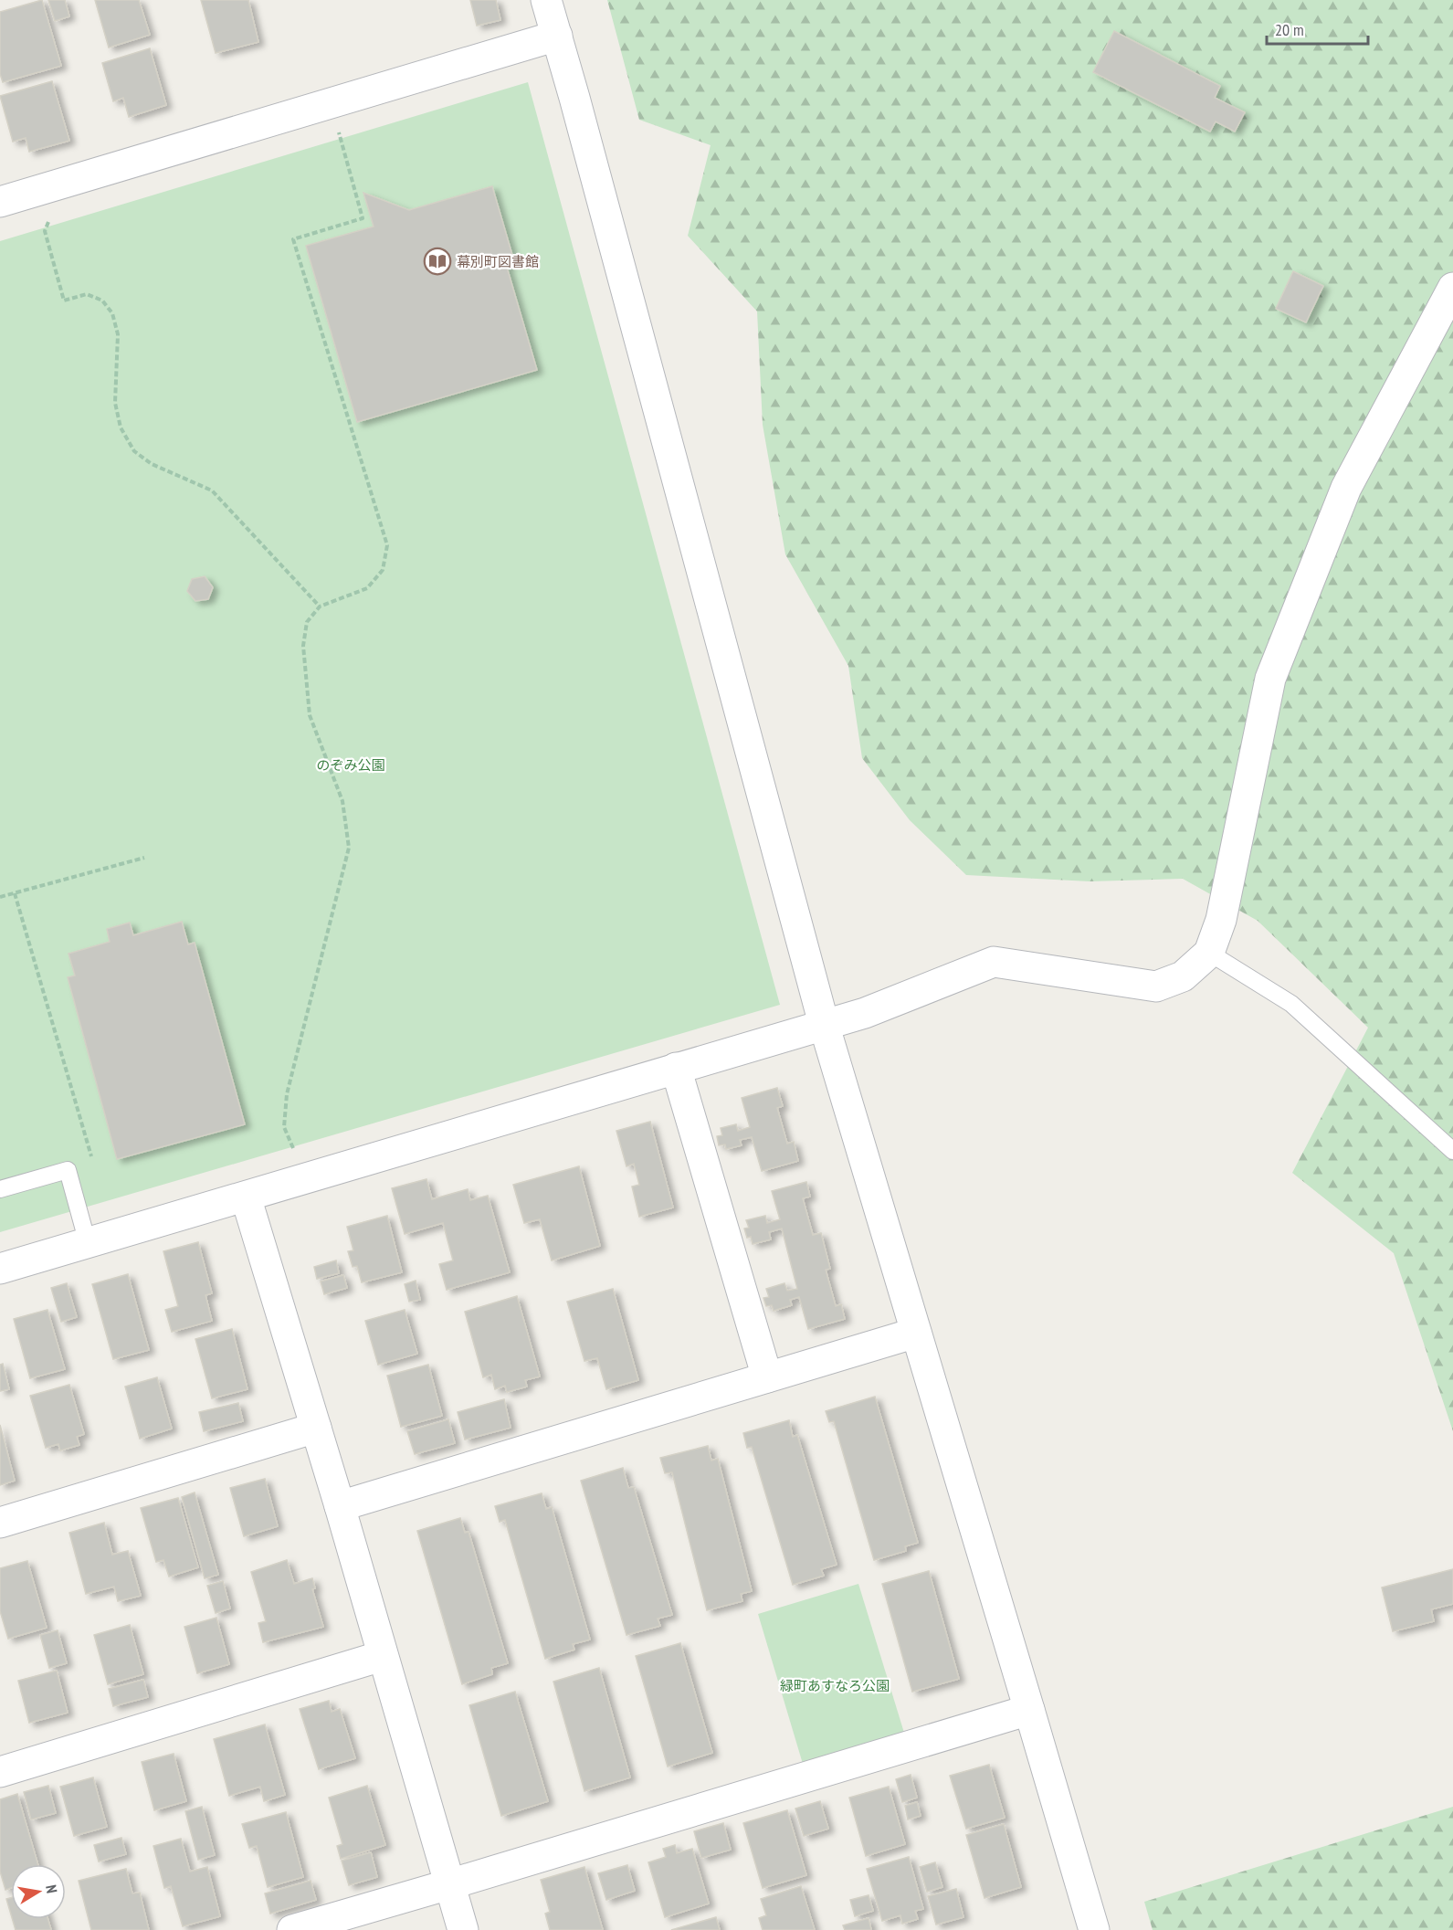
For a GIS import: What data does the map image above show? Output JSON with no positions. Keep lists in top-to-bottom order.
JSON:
{
  "parks": ["のぞみ公園", "緑町あすなろ公園"],
  "places": {
    "library": ["幕別町図書館"]
  },
  "scale_bar": "20 m",
  "north": "right"
}
